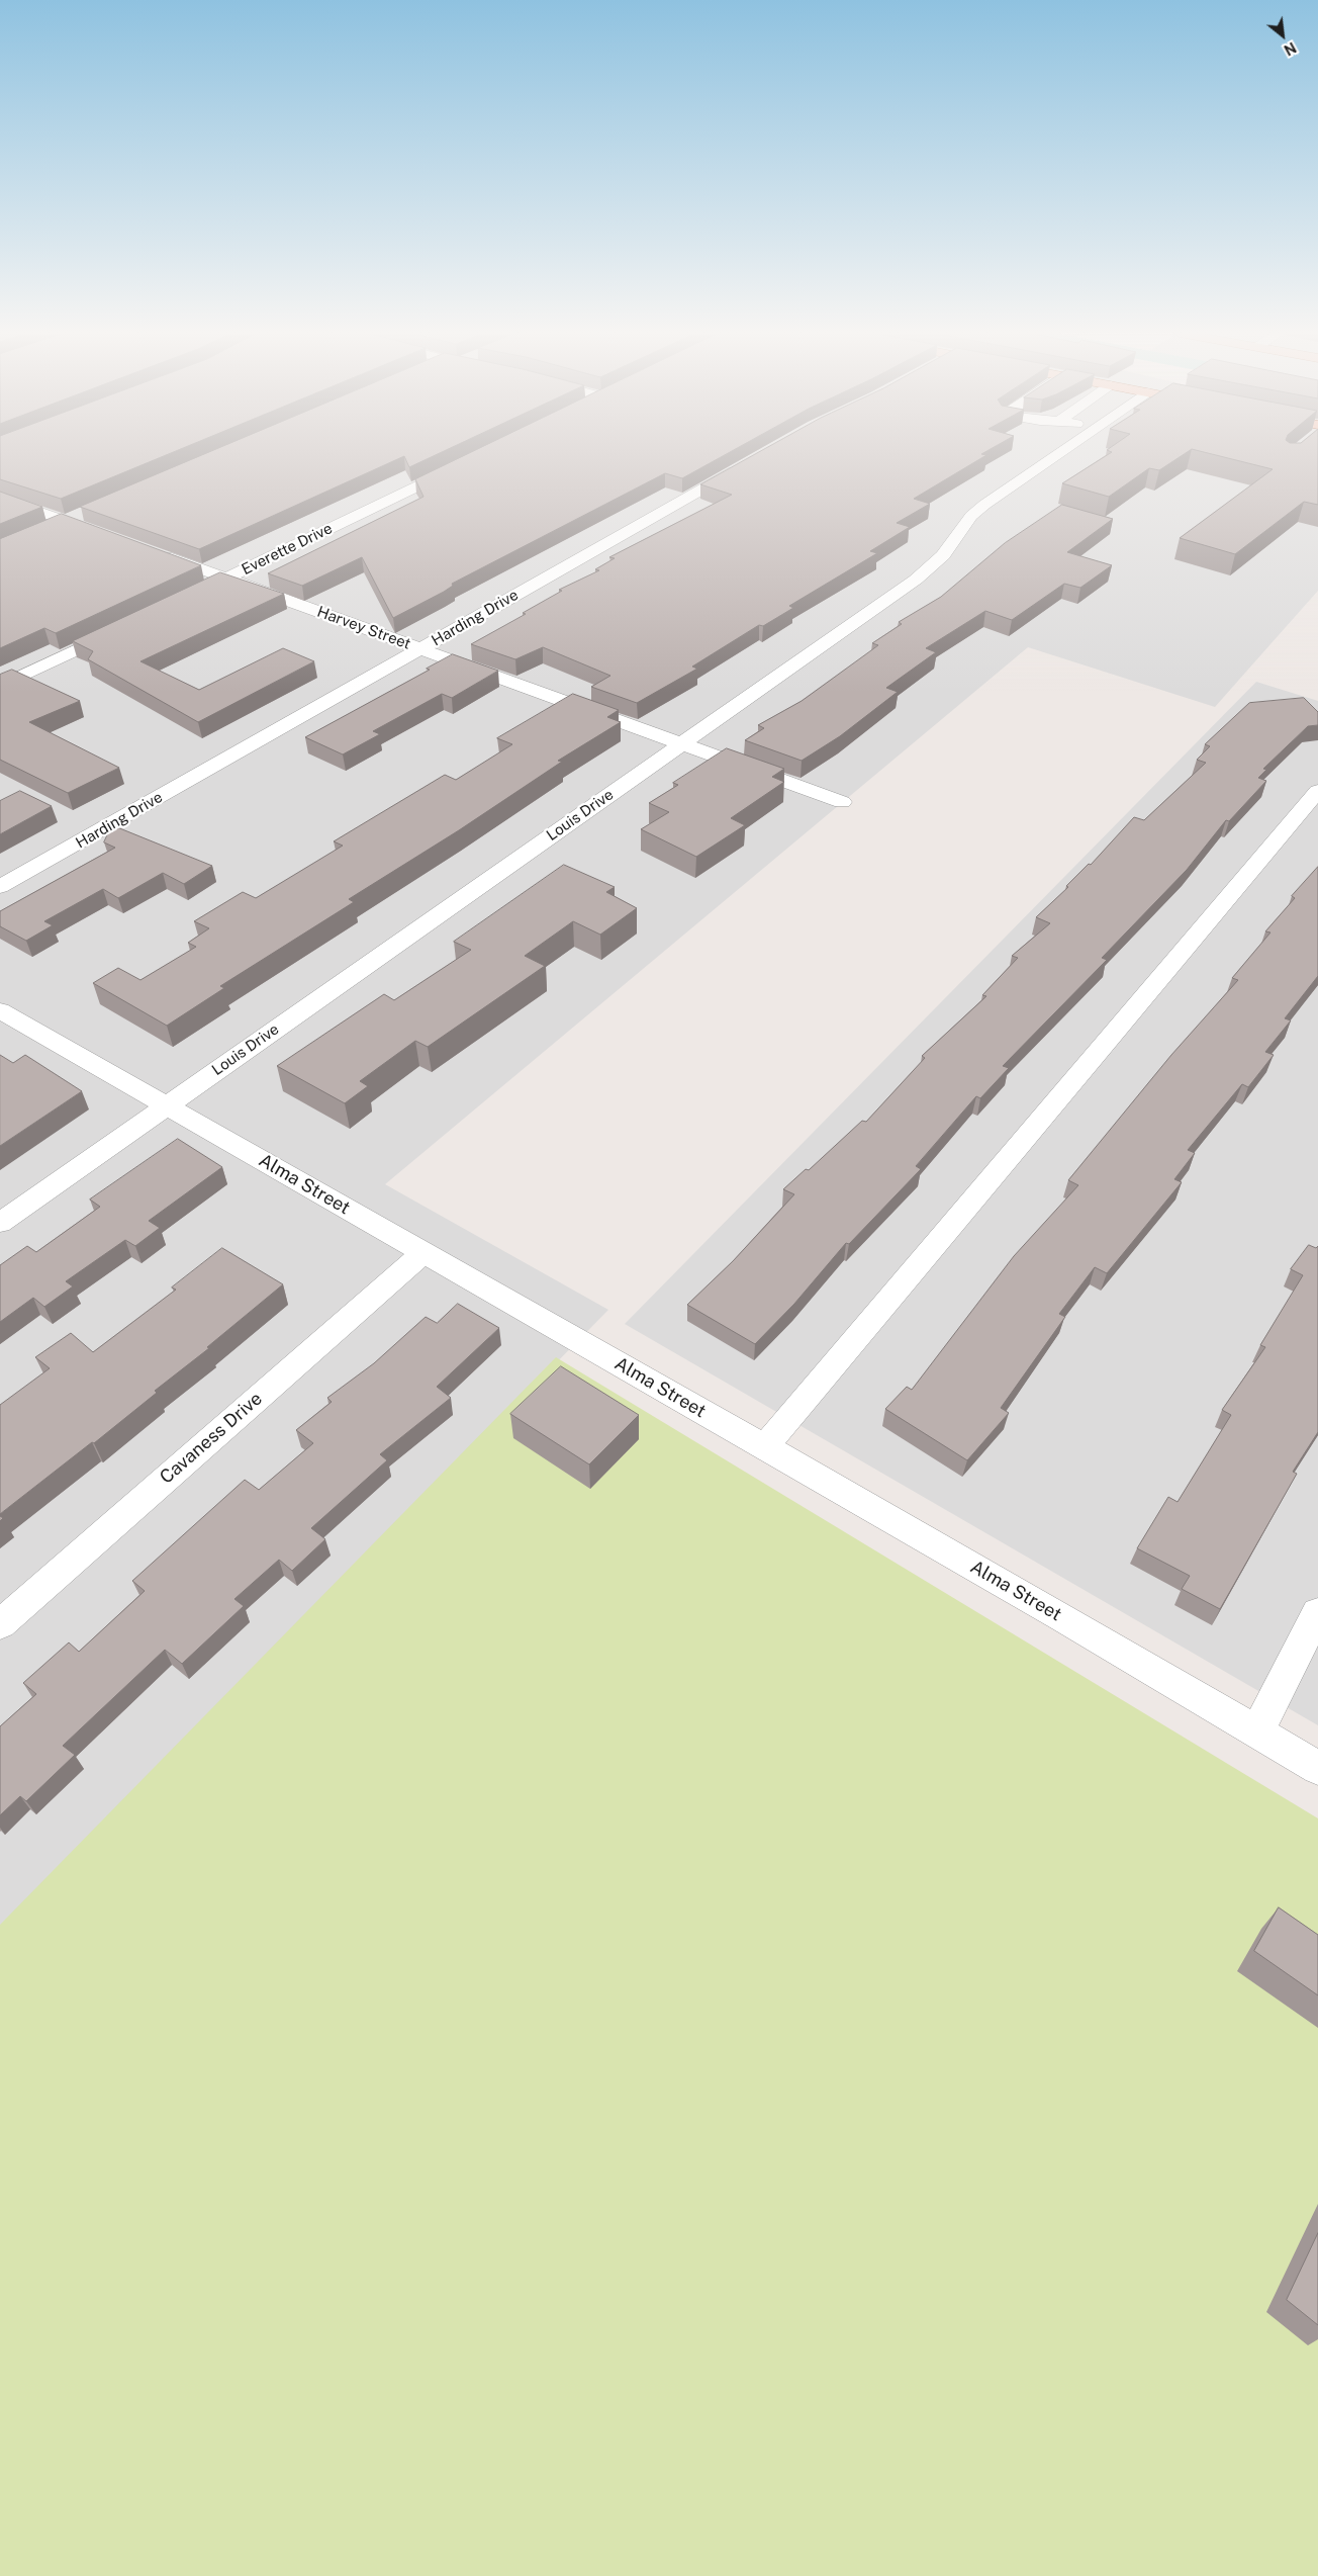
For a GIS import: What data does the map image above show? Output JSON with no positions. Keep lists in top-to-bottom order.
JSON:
{
  "streets": {
    "street": [
      "Everette Drive",
      "Harding Drive",
      "Harvey Street",
      "Louis Drive",
      "Alma Street",
      "Cavaness Drive"
    ]
  },
  "crossings": [
    ["Everette Drive", "Harvey Street"],
    ["Harding Drive", "Harvey Street"],
    ["Harvey Street", "Louis Drive"],
    ["Louis Drive", "Alma Street"],
    ["Alma Street", "Cavaness Drive"]
  ],
  "north": "bottom right"
}
